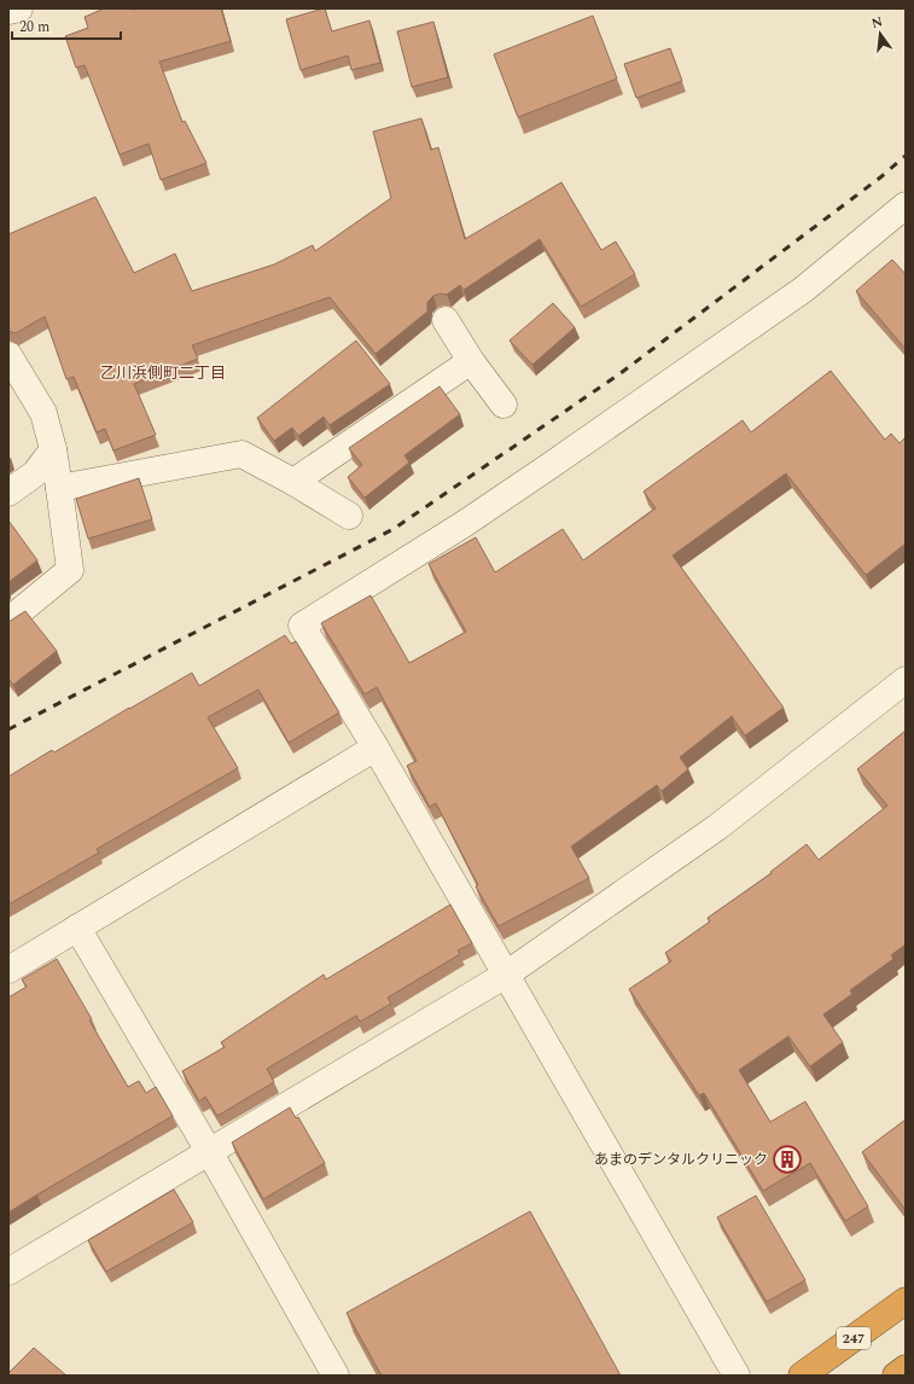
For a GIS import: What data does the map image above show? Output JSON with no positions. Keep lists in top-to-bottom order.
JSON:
{
  "streets": {
    "highway": ["247"]
  },
  "districts": ["乙川浜側町二丁目"],
  "places": {
    "building": ["あまのデンタルクリニック"]
  },
  "scale_bar": "20 m",
  "north": "top"
}
